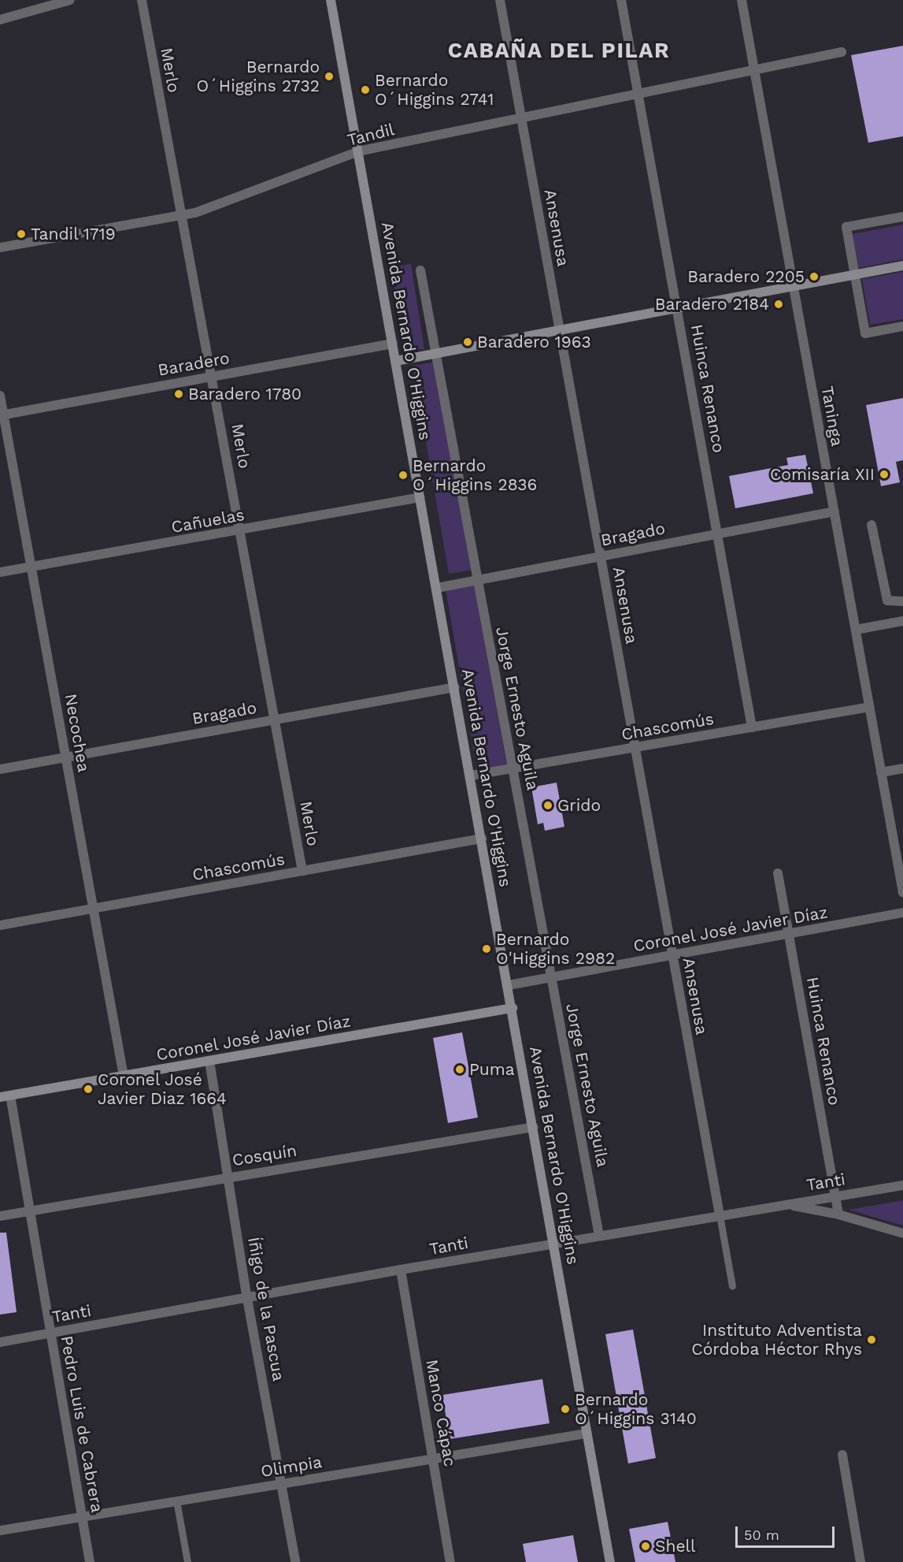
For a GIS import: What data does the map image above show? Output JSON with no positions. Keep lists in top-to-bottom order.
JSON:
{
  "streets": {
    "main road": ["Avenida Bernardo O'Higgins", "Coronel José Javier Díaz"],
    "street": [
      "Merlo",
      "Tandil",
      "Ansenusa",
      "Baradero",
      "Huinca Renanco",
      "Taninga",
      "Cañuelas",
      "Bragado",
      "Jorge Ernesto Aguila",
      "Chascomús",
      "Necochea",
      "Cosquín",
      "Tanti",
      "Íñigo de la Pascua",
      "Manco Cápac",
      "Pedro Luis de Cabrera",
      "Olimpia"
    ]
  },
  "crossings": [
    ["Merlo", "Tandil"],
    ["Merlo", "Baradero"],
    ["Merlo", "Cañuelas"],
    ["Merlo", "Bragado"],
    ["Merlo", "Chascomús"],
    ["Tandil", "Ansenusa"],
    ["Tandil", "Avenida Bernardo O'Higgins"],
    ["Tandil", "Huinca Renanco"],
    ["Tandil", "Taninga"],
    ["Ansenusa", "Bragado"],
    ["Ansenusa", "Chascomús"],
    ["Ansenusa", "Coronel José Javier Díaz"],
    ["Ansenusa", "Tanti"],
    ["Avenida Bernardo O'Higgins", "Baradero"],
    ["Avenida Bernardo O'Higgins", "Cañuelas"],
    ["Avenida Bernardo O'Higgins", "Bragado"],
    ["Avenida Bernardo O'Higgins", "Chascomús"],
    ["Avenida Bernardo O'Higgins", "Coronel José Javier Díaz"],
    ["Avenida Bernardo O'Higgins", "Cosquín"],
    ["Avenida Bernardo O'Higgins", "Tanti"],
    ["Avenida Bernardo O'Higgins", "Olimpia"],
    ["Baradero", "Necochea"],
    ["Huinca Renanco", "Bragado"],
    ["Huinca Renanco", "Chascomús"],
    ["Huinca Renanco", "Coronel José Javier Díaz"],
    ["Huinca Renanco", "Tanti"],
    ["Taninga", "Bragado"],
    ["Taninga", "Chascomús"],
    ["Cañuelas", "Necochea"],
    ["Bragado", "Jorge Ernesto Aguila"],
    ["Bragado", "Necochea"],
    ["Jorge Ernesto Aguila", "Chascomús"],
    ["Jorge Ernesto Aguila", "Coronel José Javier Díaz"],
    ["Jorge Ernesto Aguila", "Tanti"],
    ["Chascomús", "Necochea"],
    ["Necochea", "Coronel José Javier Díaz"],
    ["Coronel José Javier Díaz", "Íñigo de la Pascua"],
    ["Coronel José Javier Díaz", "Pedro Luis de Cabrera"],
    ["Cosquín", "Íñigo de la Pascua"],
    ["Cosquín", "Pedro Luis de Cabrera"],
    ["Tanti", "Íñigo de la Pascua"],
    ["Tanti", "Manco Cápac"],
    ["Tanti", "Pedro Luis de Cabrera"],
    ["Íñigo de la Pascua", "Olimpia"],
    ["Manco Cápac", "Olimpia"],
    ["Pedro Luis de Cabrera", "Olimpia"]
  ],
  "districts": ["CABAÑA DEL PILAR"],
  "places": [
    "Bernardo O´Higgins 2732",
    "Bernardo O´Higgins 2741",
    "Tandil 1719",
    "Baradero 2205",
    "Baradero 2184",
    "Baradero 1963",
    "Baradero 1780",
    "Comisaría XII",
    "Bernardo O´Higgins 2836",
    "Grido",
    "Bernardo O'Higgins 2982",
    "Puma",
    "Coronel José Javier Diaz 1664",
    "Instituto Adventista Córdoba Héctor Rhys",
    "Bernardo O´Higgins 3140",
    "Shell"
  ],
  "scale_bar": "50 m"
}
